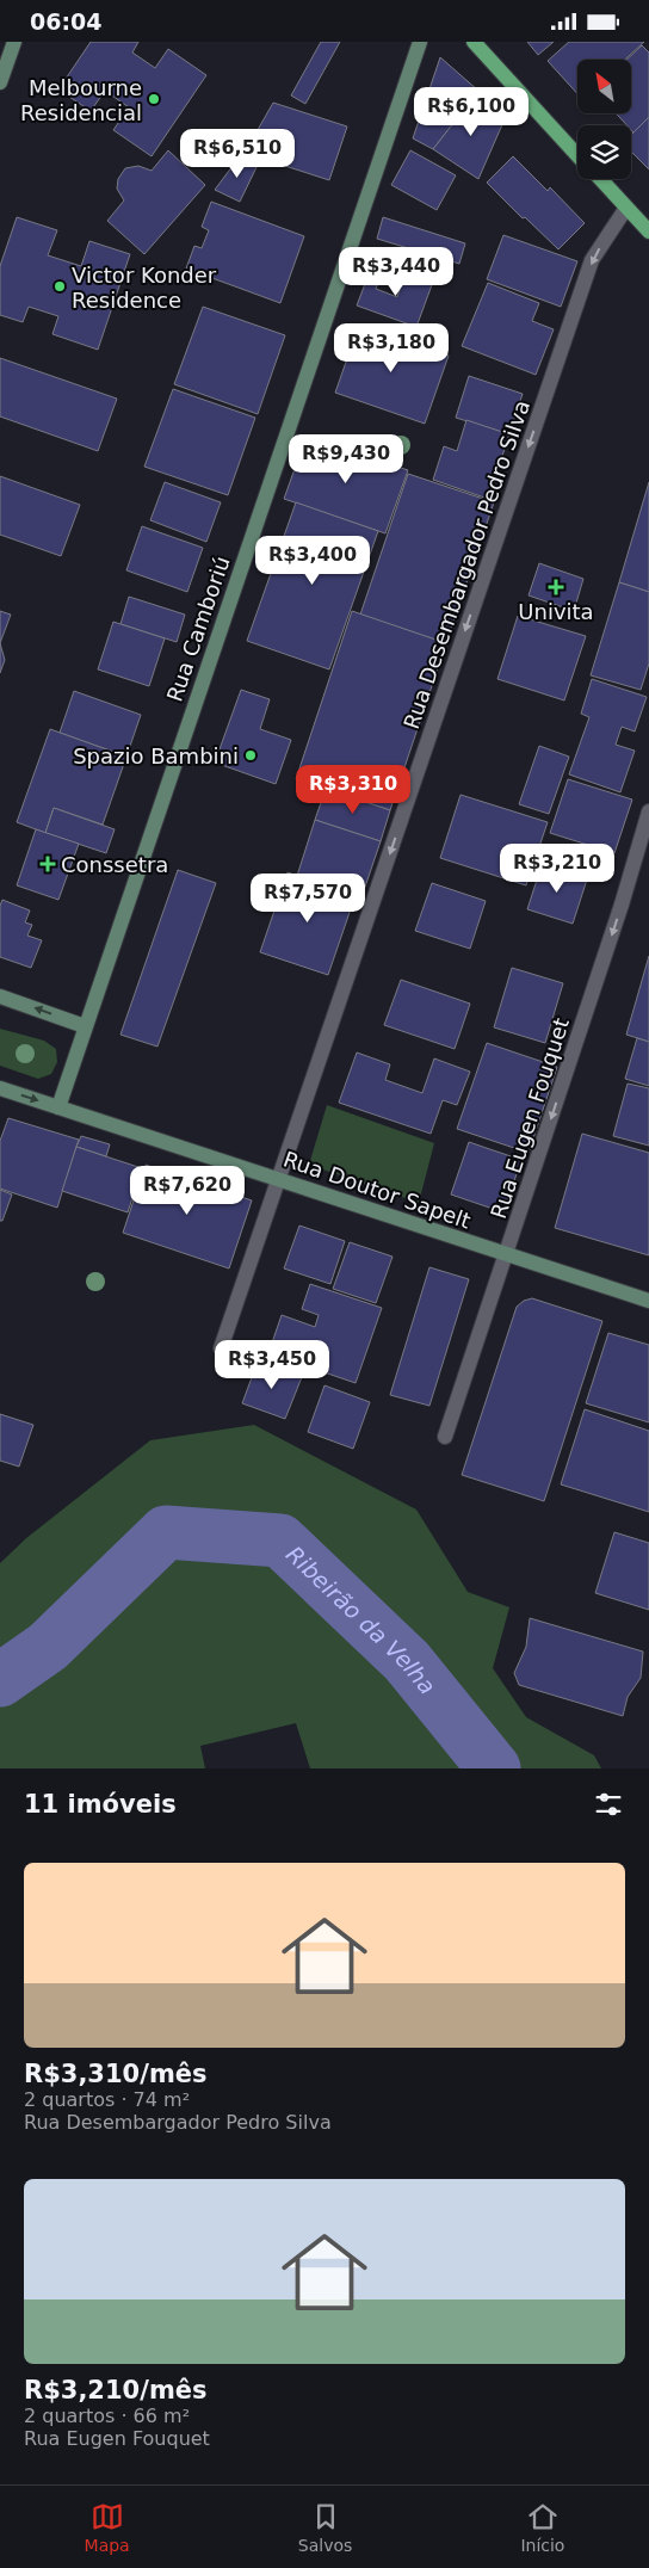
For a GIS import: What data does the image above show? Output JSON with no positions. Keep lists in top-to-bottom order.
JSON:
{
  "streets": {
    "street": [
      "Rua Desembargador Pedro Silva",
      "Rua Camboriú",
      "Rua Eugen Fouquet",
      "Rua Doutor Sapelt"
    ]
  },
  "crossings": [
    ["Rua Desembargador Pedro Silva", "Rua Doutor Sapelt"],
    ["Rua Camboriú", "Rua Doutor Sapelt"],
    ["Rua Eugen Fouquet", "Rua Doutor Sapelt"]
  ],
  "one_way": ["Rua Desembargador Pedro Silva", "Rua Eugen Fouquet"],
  "water": ["Ribeirão da Velha"],
  "places": {
    "other": ["Melbourne Residencial", "Victor Konder Residence", "Spazio Bambini"],
    "health": ["Univita", "Conssetra"]
  },
  "north": "top left",
  "page": {
    "status": "06:04",
    "price": [
      "R$6,100",
      "R$6,510",
      "R$3,440",
      "R$3,180",
      "R$9,430",
      "R$3,400",
      "R$3,310",
      "R$3,210",
      "R$7,570",
      "R$7,620",
      "R$3,450"
    ],
    "heading": "11 imóveis",
    "list": [
      {
        "name": "R$3,310/mês",
        "note": "2 quartos · 74 m² · Rua Desembargador Pedro Silva"
      },
      {
        "name": "R$3,210/mês",
        "note": "2 quartos · 66 m² · Rua Eugen Fouquet"
      }
    ],
    "tabs": ["Mapa", "Salvos", "Início"]
  }
}
